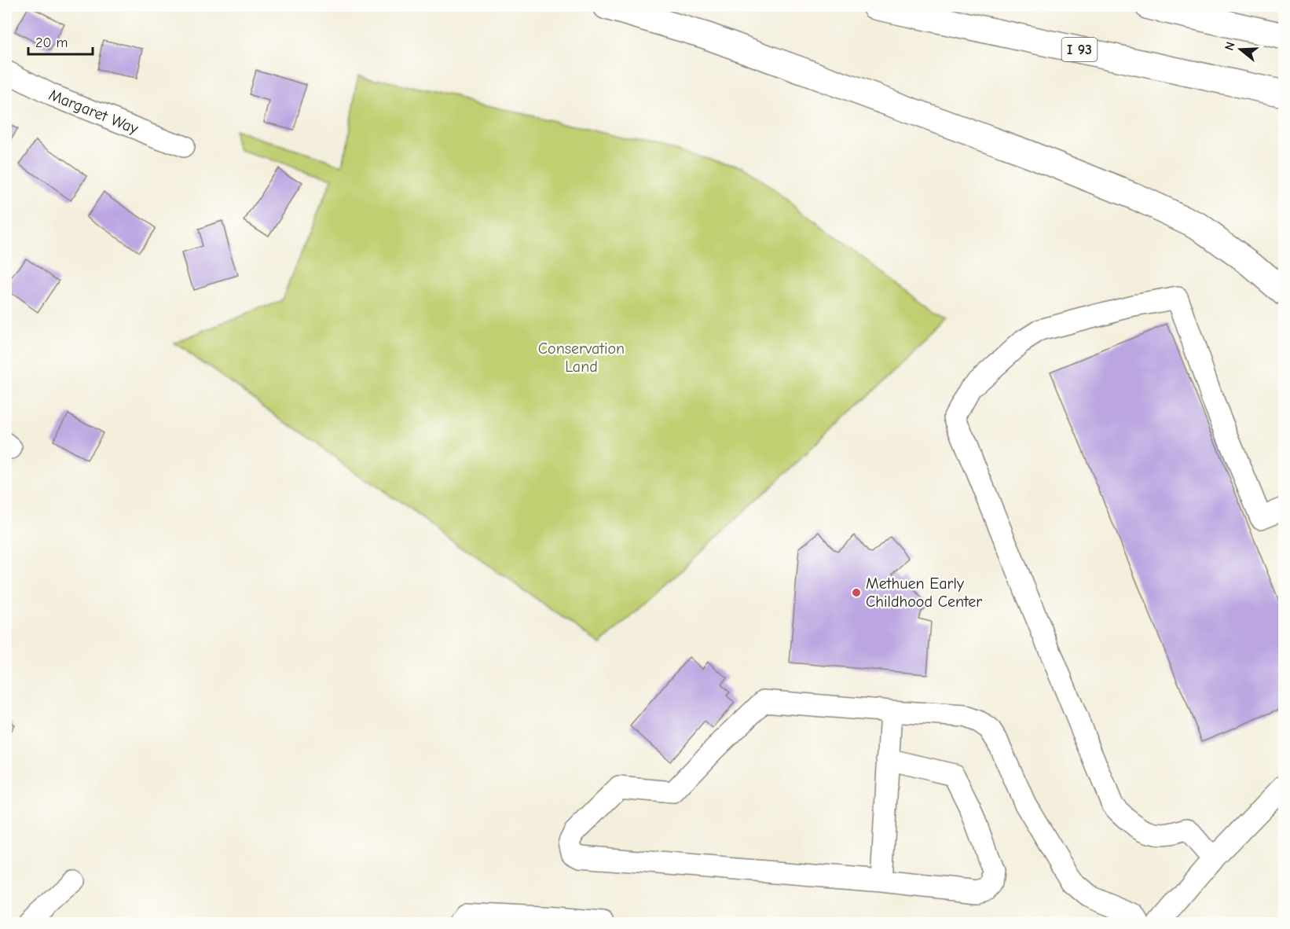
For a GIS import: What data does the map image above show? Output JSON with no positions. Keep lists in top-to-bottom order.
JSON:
{
  "streets": {
    "highway": ["I 93"],
    "street": ["Margaret Way"]
  },
  "parks": ["Conservation Land"],
  "places": ["Methuen Early Childhood Center"],
  "scale_bar": "20 m",
  "north": "left"
}
